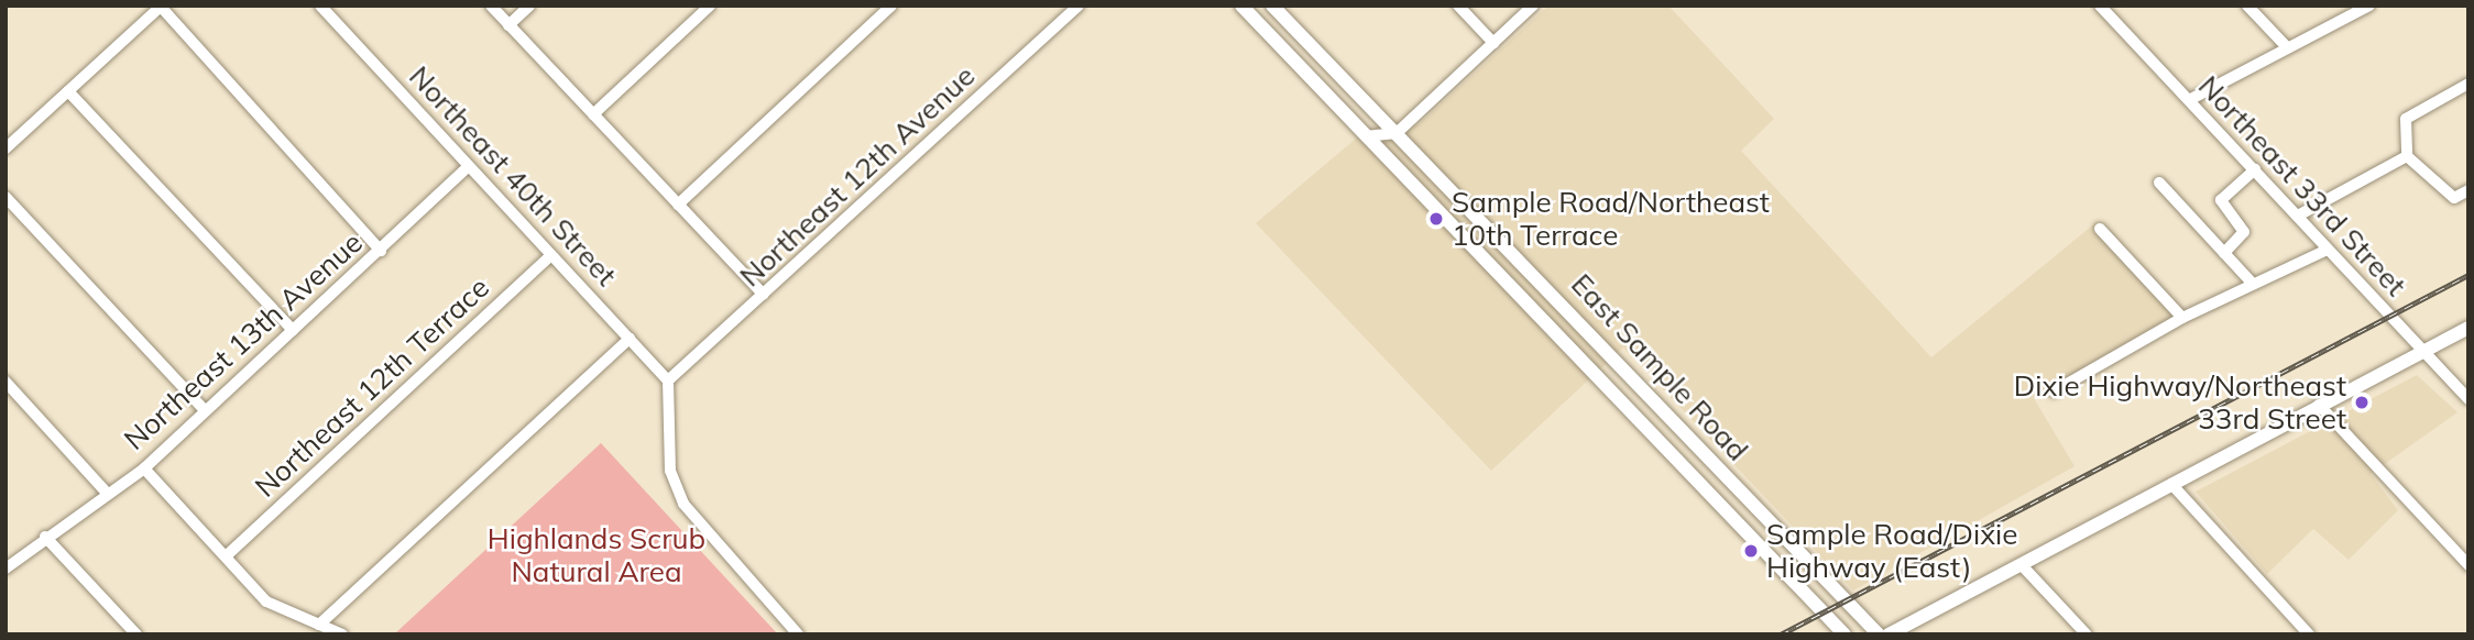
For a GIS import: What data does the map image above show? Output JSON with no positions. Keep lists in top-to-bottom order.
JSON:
{
  "streets": {
    "main road": ["East Sample Road"],
    "street": [
      "Northeast 40th Street",
      "Northeast 12th Avenue",
      "Northeast 33rd Street",
      "Northeast 13th Avenue",
      "Northeast 12th Terrace"
    ]
  },
  "crossings": [
    ["Northeast 40th Street", "Northeast 12th Avenue"],
    ["Northeast 40th Street", "Northeast 13th Avenue"],
    ["Northeast 40th Street", "Northeast 12th Terrace"]
  ],
  "parks": ["Highlands Scrub Natural Area"],
  "places": ["Sample Road/Northeast 10th Terrace", "Dixie Highway/Northeast 33rd Street", "Sample Road/Dixie Highway (East)"]
}
